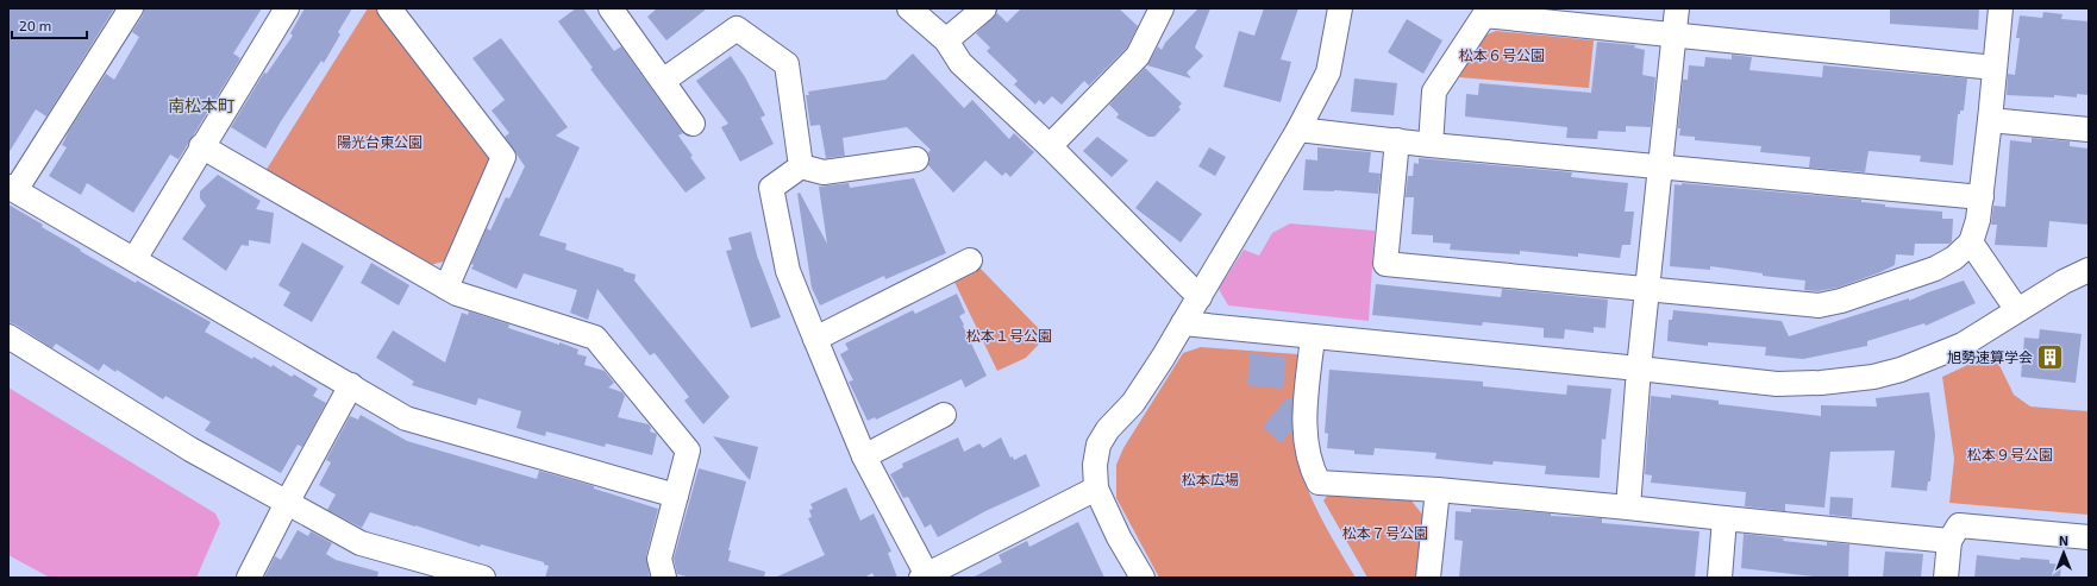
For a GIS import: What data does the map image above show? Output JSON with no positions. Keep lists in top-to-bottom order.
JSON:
{
  "districts": ["南松本町"],
  "parks": [
    "松本６号公園",
    "陽光台東公園",
    "松本１号公園",
    "松本９号公園",
    "松本広場",
    "松本７号公園"
  ],
  "places": {
    "building": ["旭勢速算学会"]
  },
  "scale_bar": "20 m",
  "north": "top"
}
